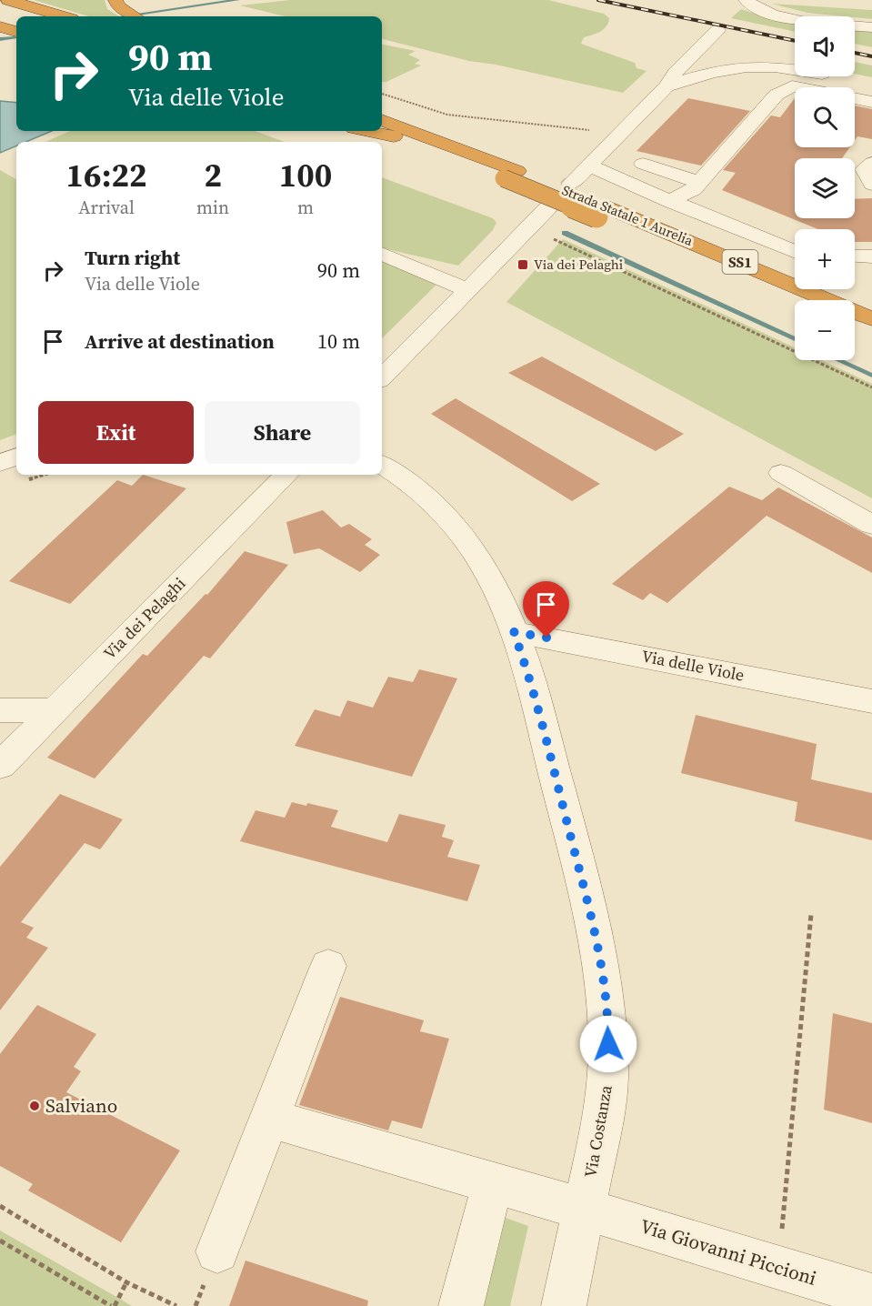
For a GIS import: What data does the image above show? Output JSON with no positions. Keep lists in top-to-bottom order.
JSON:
{
  "streets": {
    "highway": ["Strada Statale 1 Aurelia", "SS1"],
    "street": [
      "Via dei Pelaghi",
      "Via delle Viole",
      "Via Costanza",
      "Via Giovanni Piccioni"
    ]
  },
  "crossings": [
    ["Via delle Viole", "Via Costanza"],
    ["Via Costanza", "Via Giovanni Piccioni"]
  ],
  "places": {
    "transit": ["Via dei Pelaghi"],
    "other": ["Salviano"]
  },
  "page": {
    "map_buttons": ["+", "−"],
    "turn": ["90 m", "Via delle Viole"],
    "eta": [
      "16:22",
      "Arrival",
      "2",
      "min",
      "100",
      "m"
    ],
    "list": [
      {
        "name": "Turn right",
        "note": "Via delle Viole",
        "value": "90 m"
      },
      {
        "name": "Arrive at destination",
        "value": "10 m"
      }
    ],
    "buttons": ["Exit", "Share"]
  }
}
